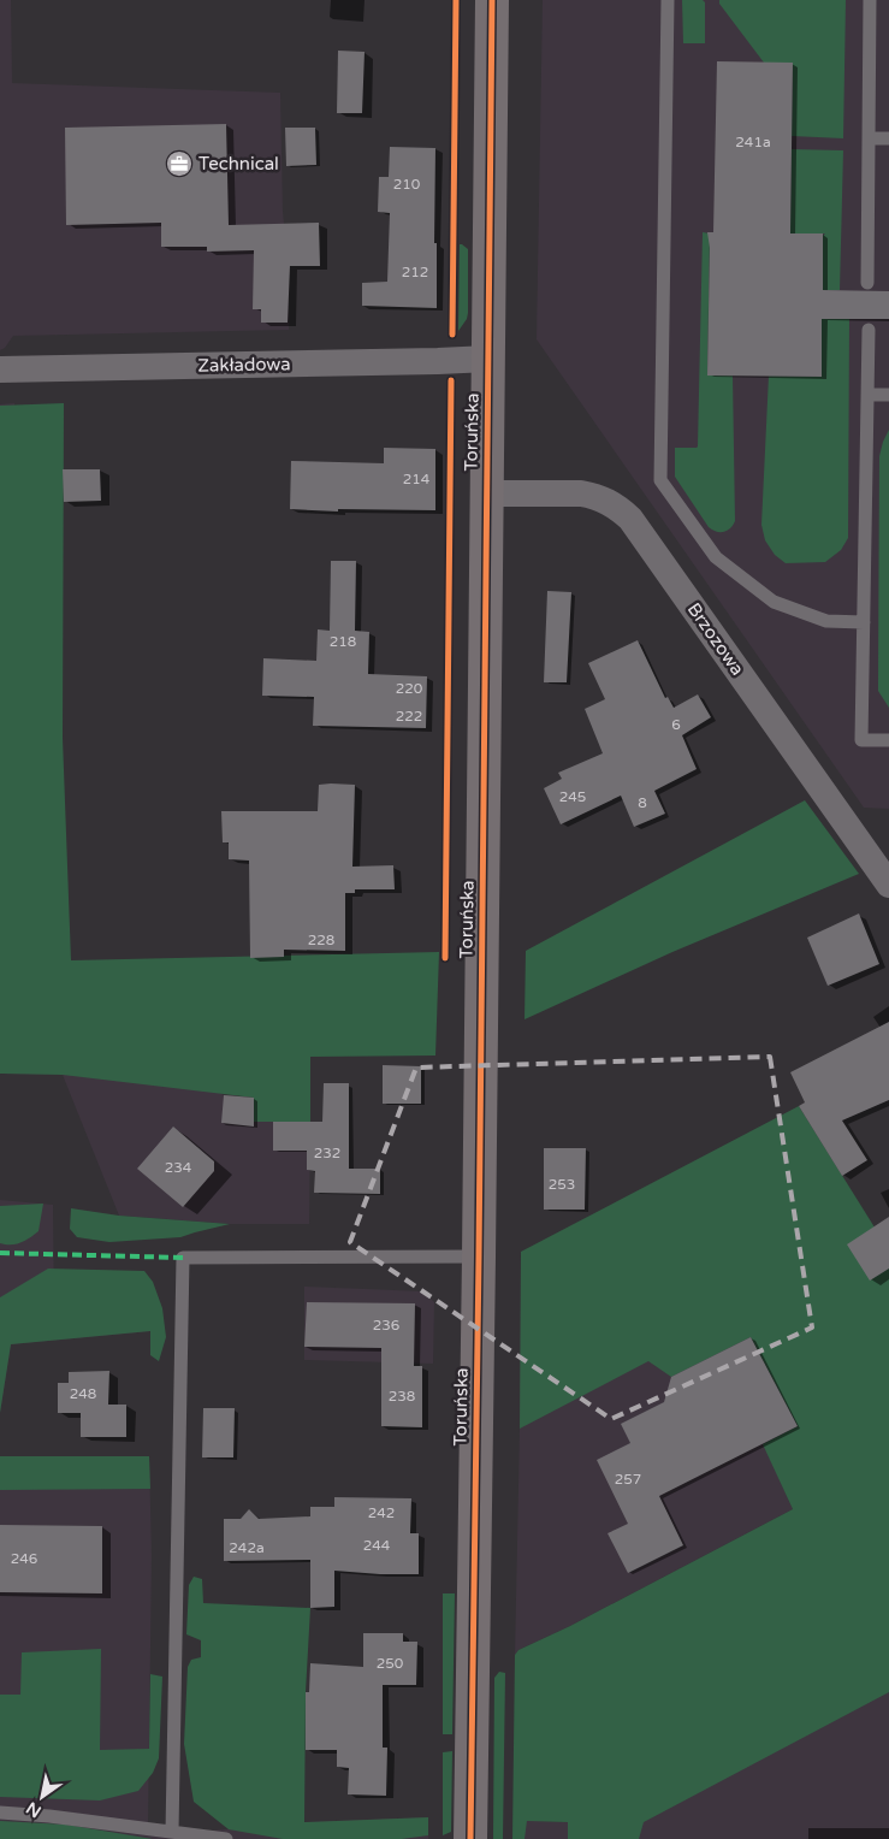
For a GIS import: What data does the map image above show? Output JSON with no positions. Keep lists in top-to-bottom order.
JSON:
{
  "streets": {
    "street": ["Zakładowa", "Toruńska", "Brzozowa"]
  },
  "crossings": [
    ["Zakładowa", "Toruńska"],
    ["Toruńska", "Brzozowa"]
  ],
  "places": {
    "office": ["Technical"]
  },
  "house_numbers": [
    "241a",
    "210",
    "212",
    "214",
    "218",
    "220",
    "222",
    "6",
    "245",
    "8",
    "228",
    "232",
    "234",
    "253",
    "236",
    "248",
    "238",
    "257",
    "242",
    "244",
    "242a",
    "246",
    "250"
  ],
  "north": "bottom left"
}
